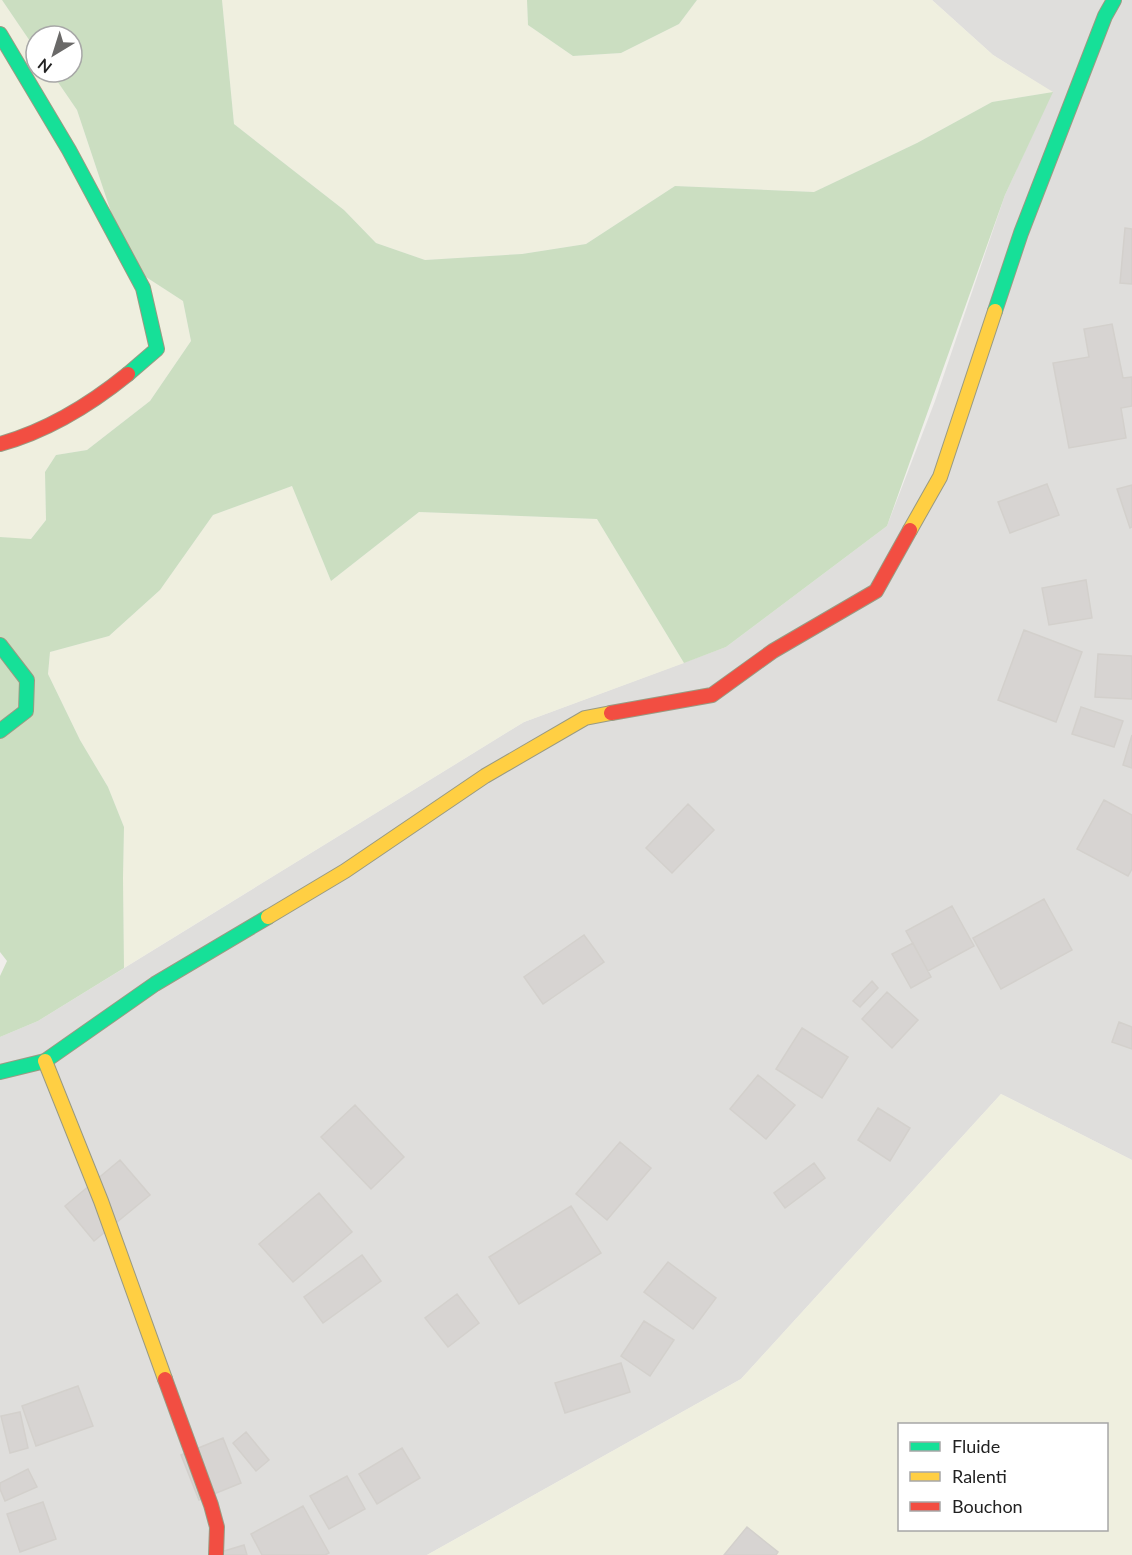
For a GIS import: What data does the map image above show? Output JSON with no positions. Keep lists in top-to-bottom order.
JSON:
{
  "legend": ["Fluide", "Ralenti", "Bouchon"],
  "north": "bottom left"
}
